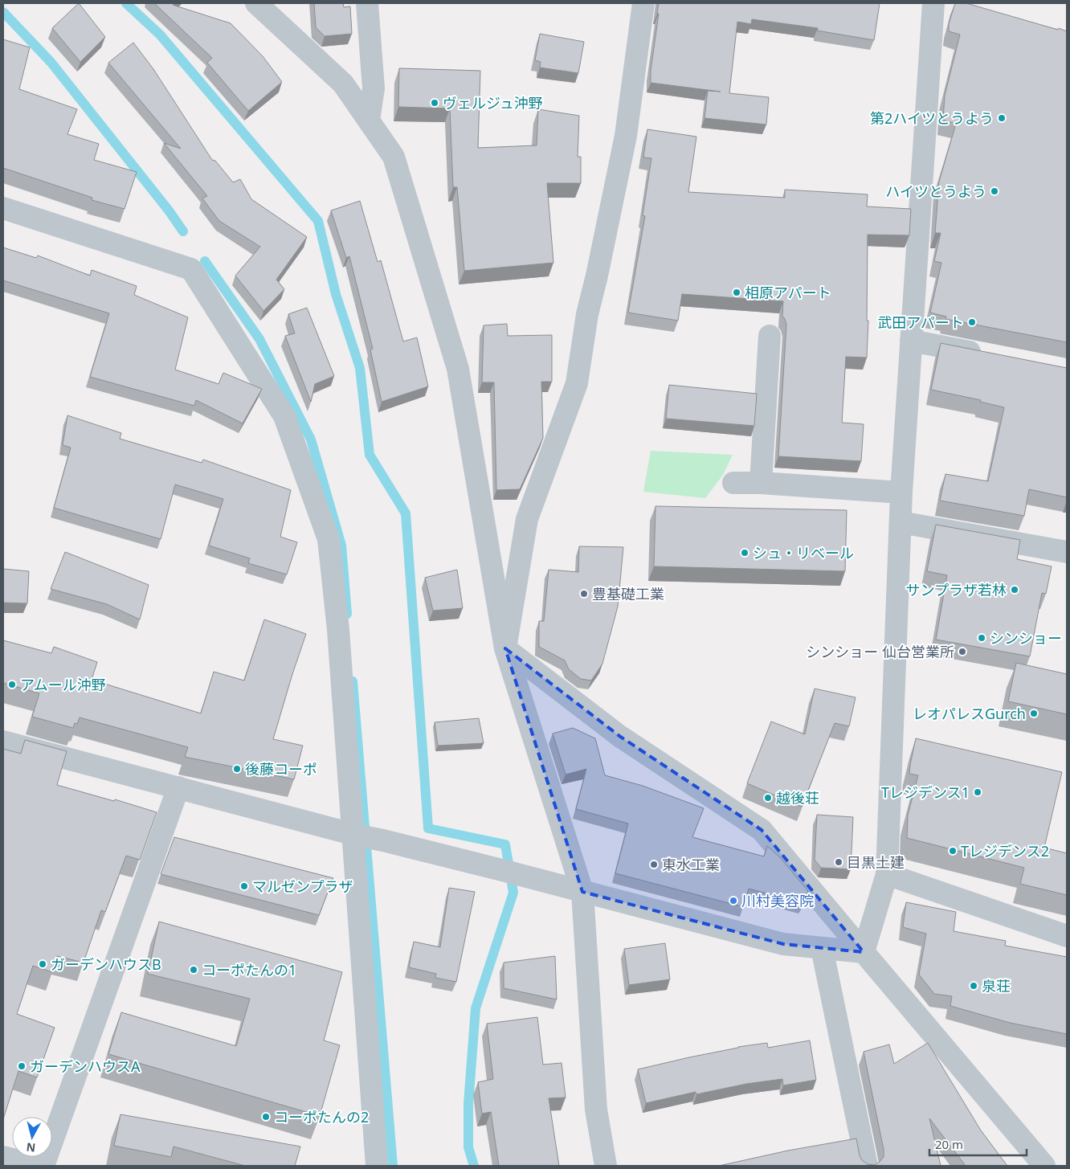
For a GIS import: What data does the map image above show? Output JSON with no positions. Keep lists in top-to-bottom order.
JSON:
{
  "places": [
    "ヴェルジュ沖野",
    "第2ハイツとうよう",
    "ハイツとうよう",
    "相原アパート",
    "武田アパート",
    "シュ・リベール",
    "サンプラザ若林",
    "豊基礎工業",
    "シンショー",
    "シンショー 仙台営業所",
    "アムール沖野",
    "レオパレスGurch",
    "後藤コーポ",
    "Tレジデンス1",
    "越後荘",
    "Tレジデンス2",
    "目黒土建",
    "東水工業",
    "マルゼンプラザ",
    "川村美容院",
    "ガーデンハウスB",
    "コーポたんの1",
    "泉荘",
    "ガーデンハウスA",
    "コーポたんの2"
  ],
  "scale_bar": "20 m",
  "north": "bottom"
}
